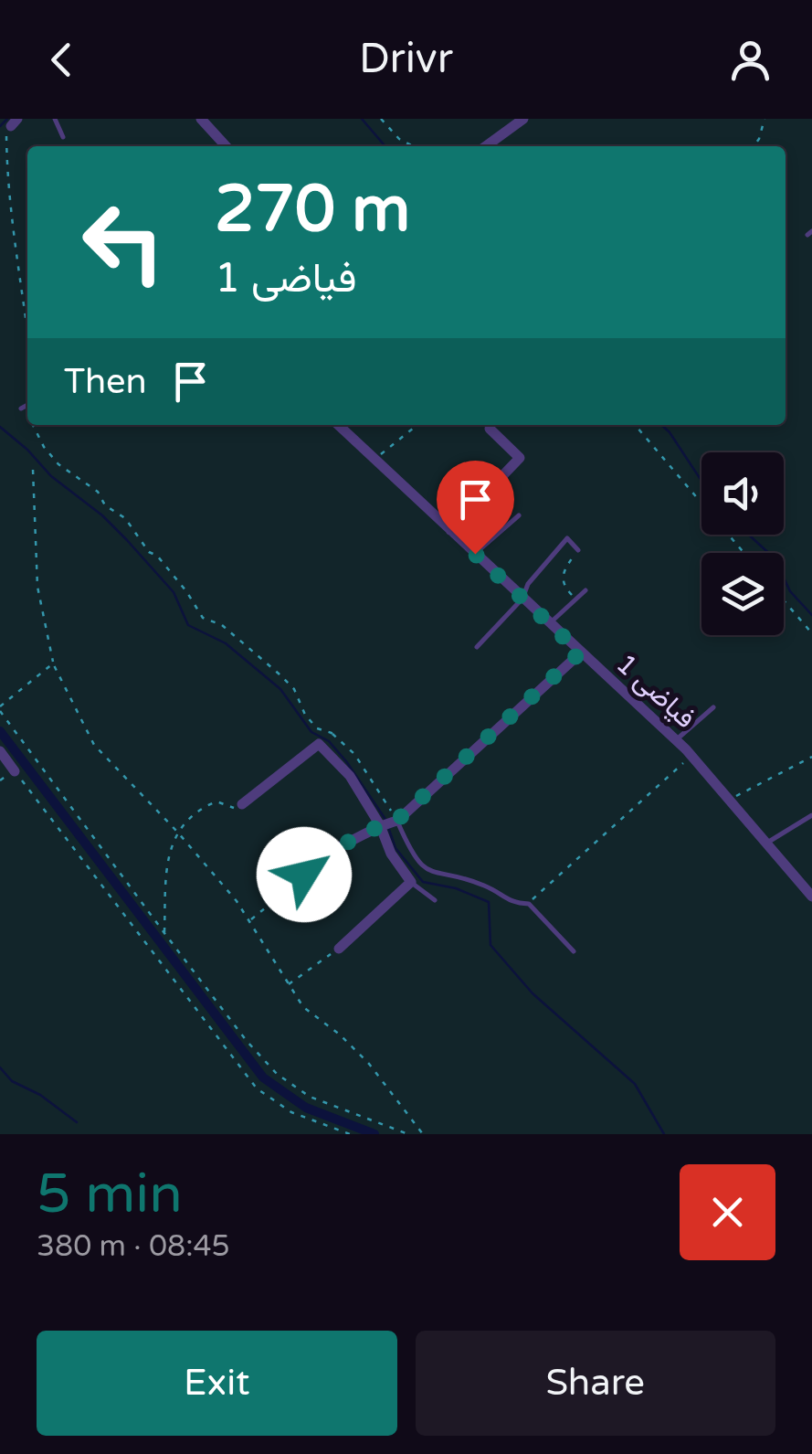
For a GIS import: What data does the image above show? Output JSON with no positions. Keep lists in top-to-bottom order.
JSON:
{
  "streets": {
    "street": ["فیاضی 1"]
  },
  "page": {
    "header": "Drivr",
    "turn": ["270 m", "فیاضی 1"],
    "then": "Then",
    "heading": ["5 min", "380 m · 08:45"],
    "buttons": ["Exit", "Share"]
  }
}
